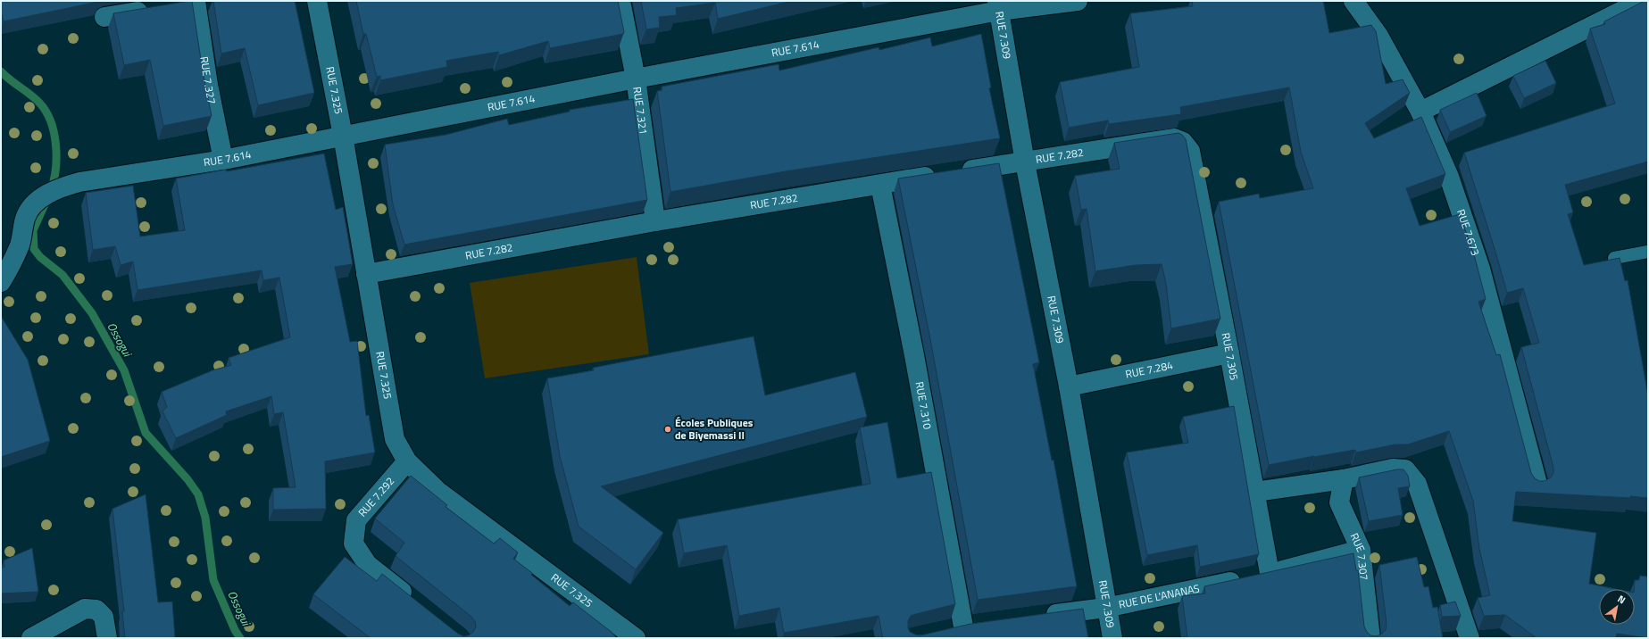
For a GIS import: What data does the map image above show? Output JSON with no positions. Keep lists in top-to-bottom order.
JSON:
{
  "streets": {
    "street": [
      "RUE 7.309",
      "RUE 7.614",
      "RUE 7.327",
      "RUE 7.325",
      "RUE 7.321",
      "RUE 7.282",
      "RUE 7.673",
      "RUE 7.305",
      "RUE 7.284",
      "RUE 7.310",
      "RUE 7.292",
      "RUE 7.307",
      "RUE DE L'ANANAS"
    ]
  },
  "crossings": [
    ["RUE 7.309", "RUE 7.614"],
    ["RUE 7.309", "RUE 7.282"],
    ["RUE 7.309", "RUE 7.284"],
    ["RUE 7.309", "RUE DE L'ANANAS"],
    ["RUE 7.614", "RUE 7.327"],
    ["RUE 7.614", "RUE 7.325"],
    ["RUE 7.614", "RUE 7.321"],
    ["RUE 7.325", "RUE 7.282"],
    ["RUE 7.325", "RUE 7.292"],
    ["RUE 7.321", "RUE 7.282"],
    ["RUE 7.282", "RUE 7.305"],
    ["RUE 7.282", "RUE 7.310"],
    ["RUE 7.305", "RUE 7.284"],
    ["RUE 7.305", "RUE DE L'ANANAS"],
    ["RUE 7.307", "RUE DE L'ANANAS"]
  ],
  "water": ["Ossogui"],
  "places": ["Écoles Publiques de Biyemassi II"],
  "north": "top right"
}
